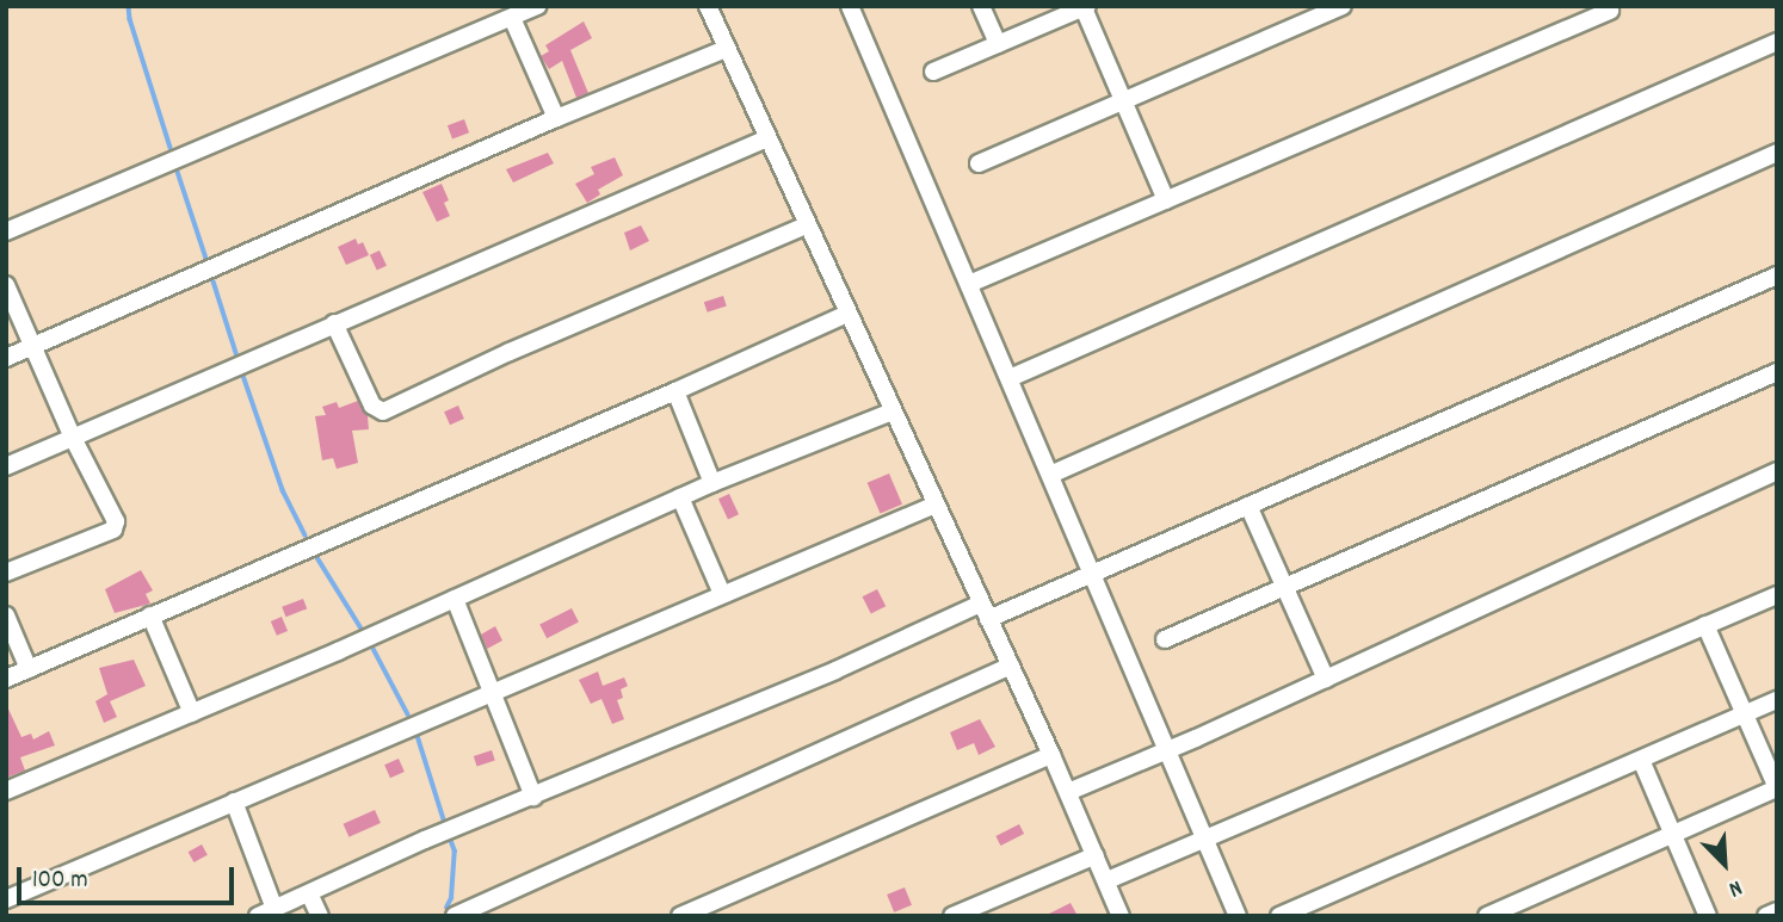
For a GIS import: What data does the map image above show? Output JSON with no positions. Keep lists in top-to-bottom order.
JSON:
{
  "scale_bar": "100 m",
  "north": "bottom right"
}
